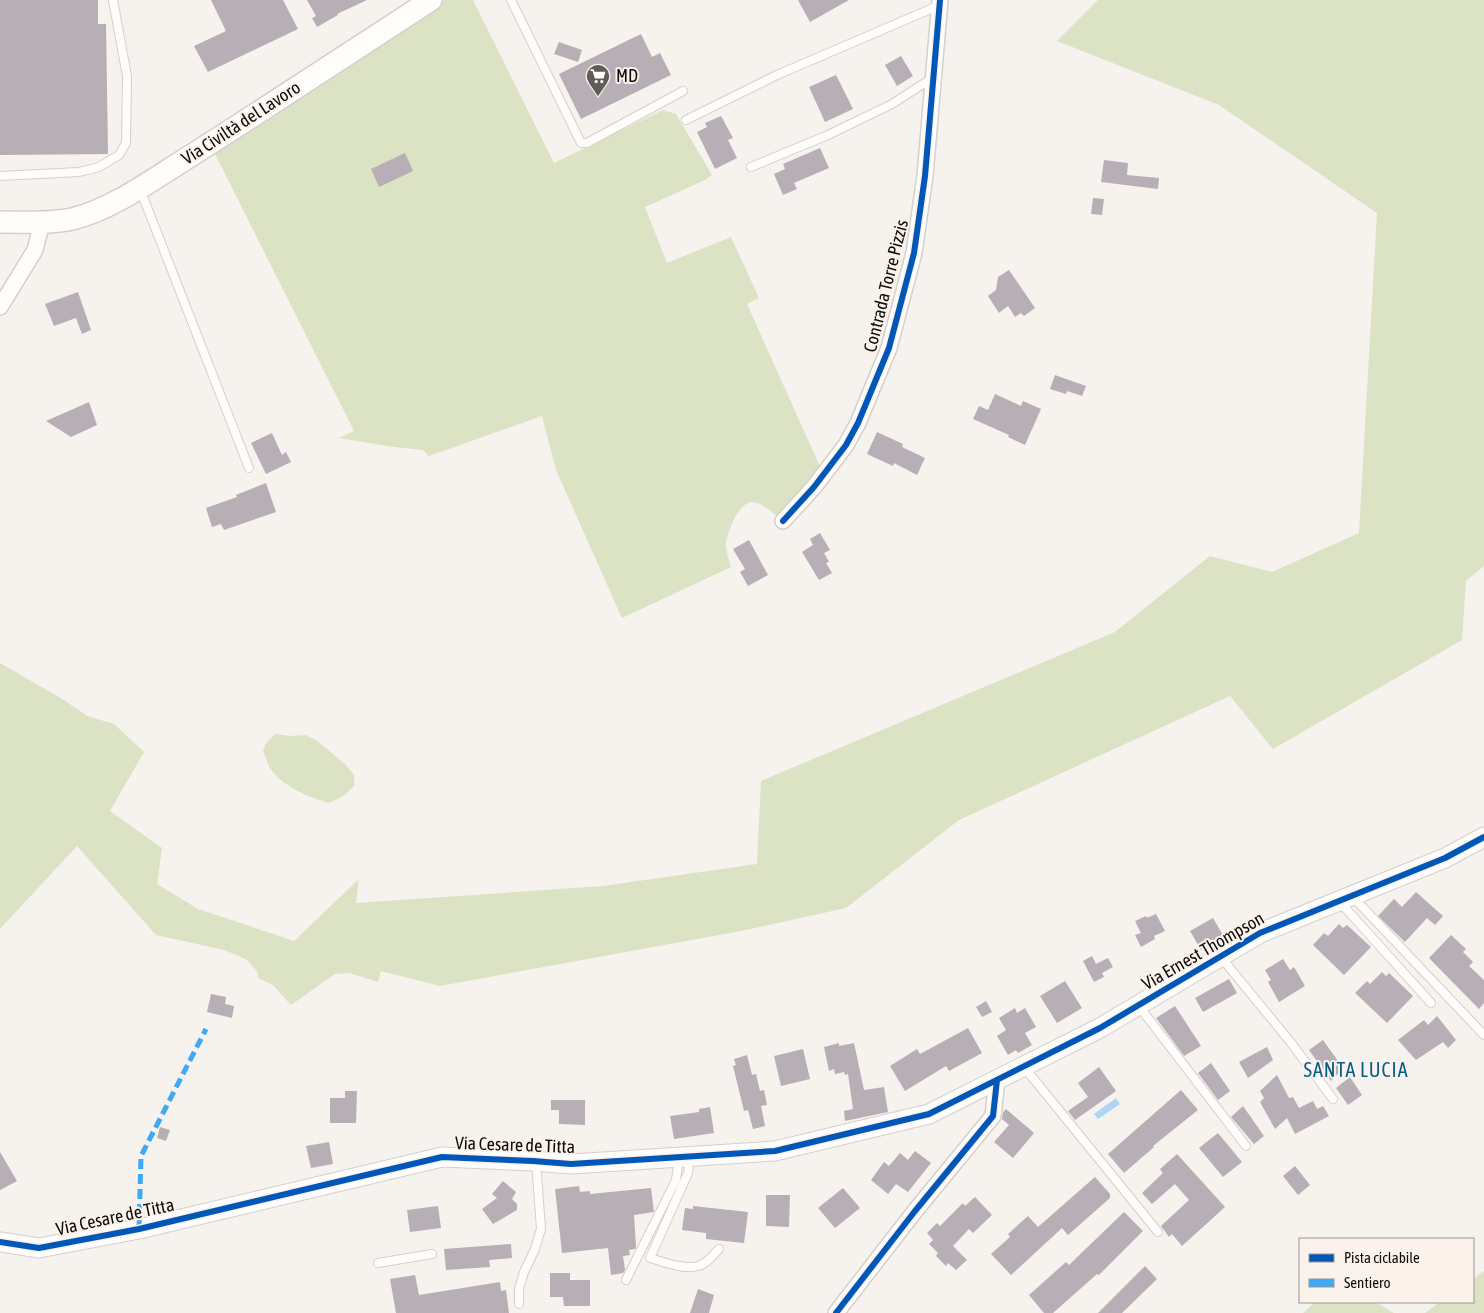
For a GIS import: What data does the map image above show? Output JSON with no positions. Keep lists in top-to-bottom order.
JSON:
{
  "streets": {
    "main road": ["Via Civiltà del Lavoro"],
    "street": ["Contrada Torre Pizzis", "Via Ernest Thompson", "Via Cesare de Titta"]
  },
  "crossings": [
    ["Via Ernest Thompson", "Via Cesare de Titta"]
  ],
  "districts": ["SANTA LUCIA"],
  "places": {
    "supermarket": ["MD"]
  },
  "legend": ["Pista ciclabile", "Sentiero"]
}
